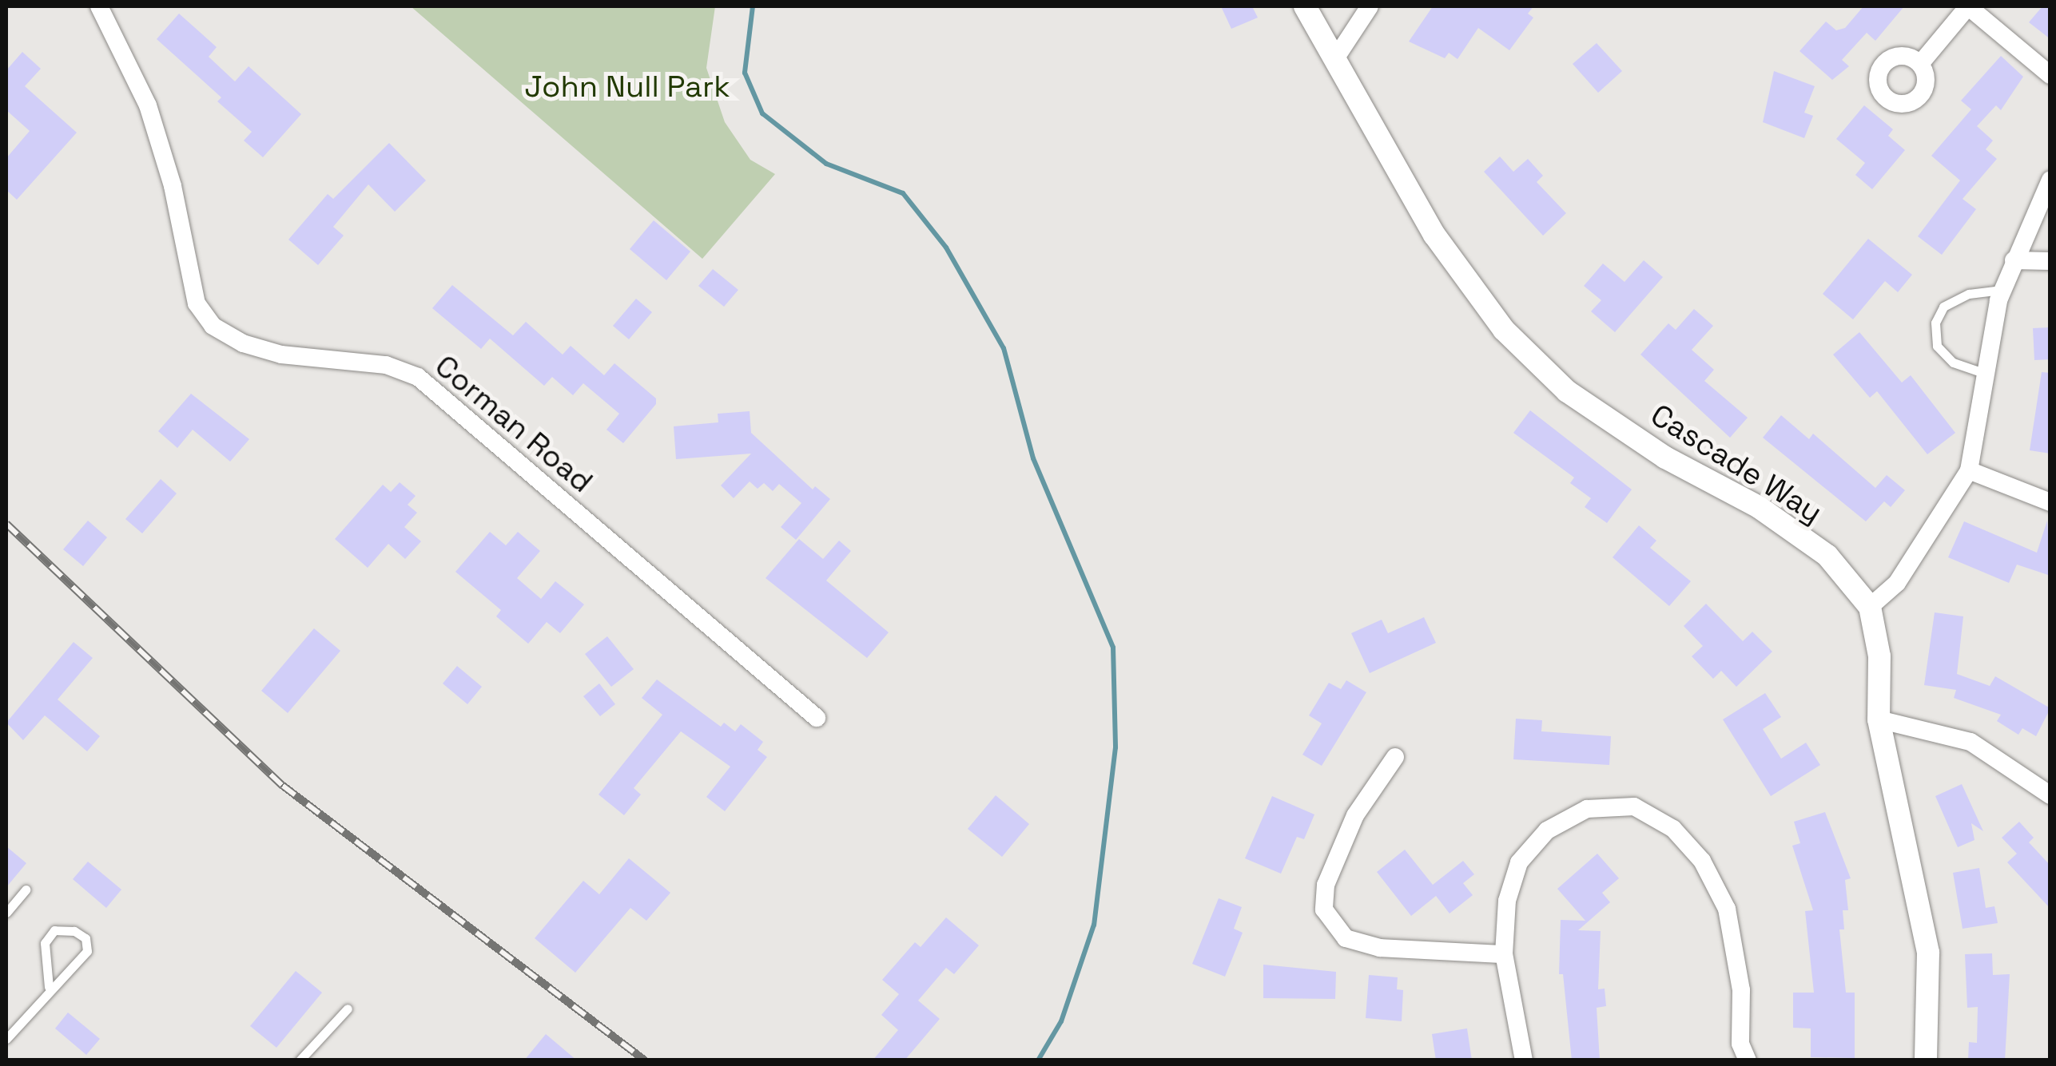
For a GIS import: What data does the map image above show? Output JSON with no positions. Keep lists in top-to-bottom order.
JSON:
{
  "streets": {
    "street": ["Corman Road", "Cascade Way"]
  },
  "parks": ["John Null Park"]
}
